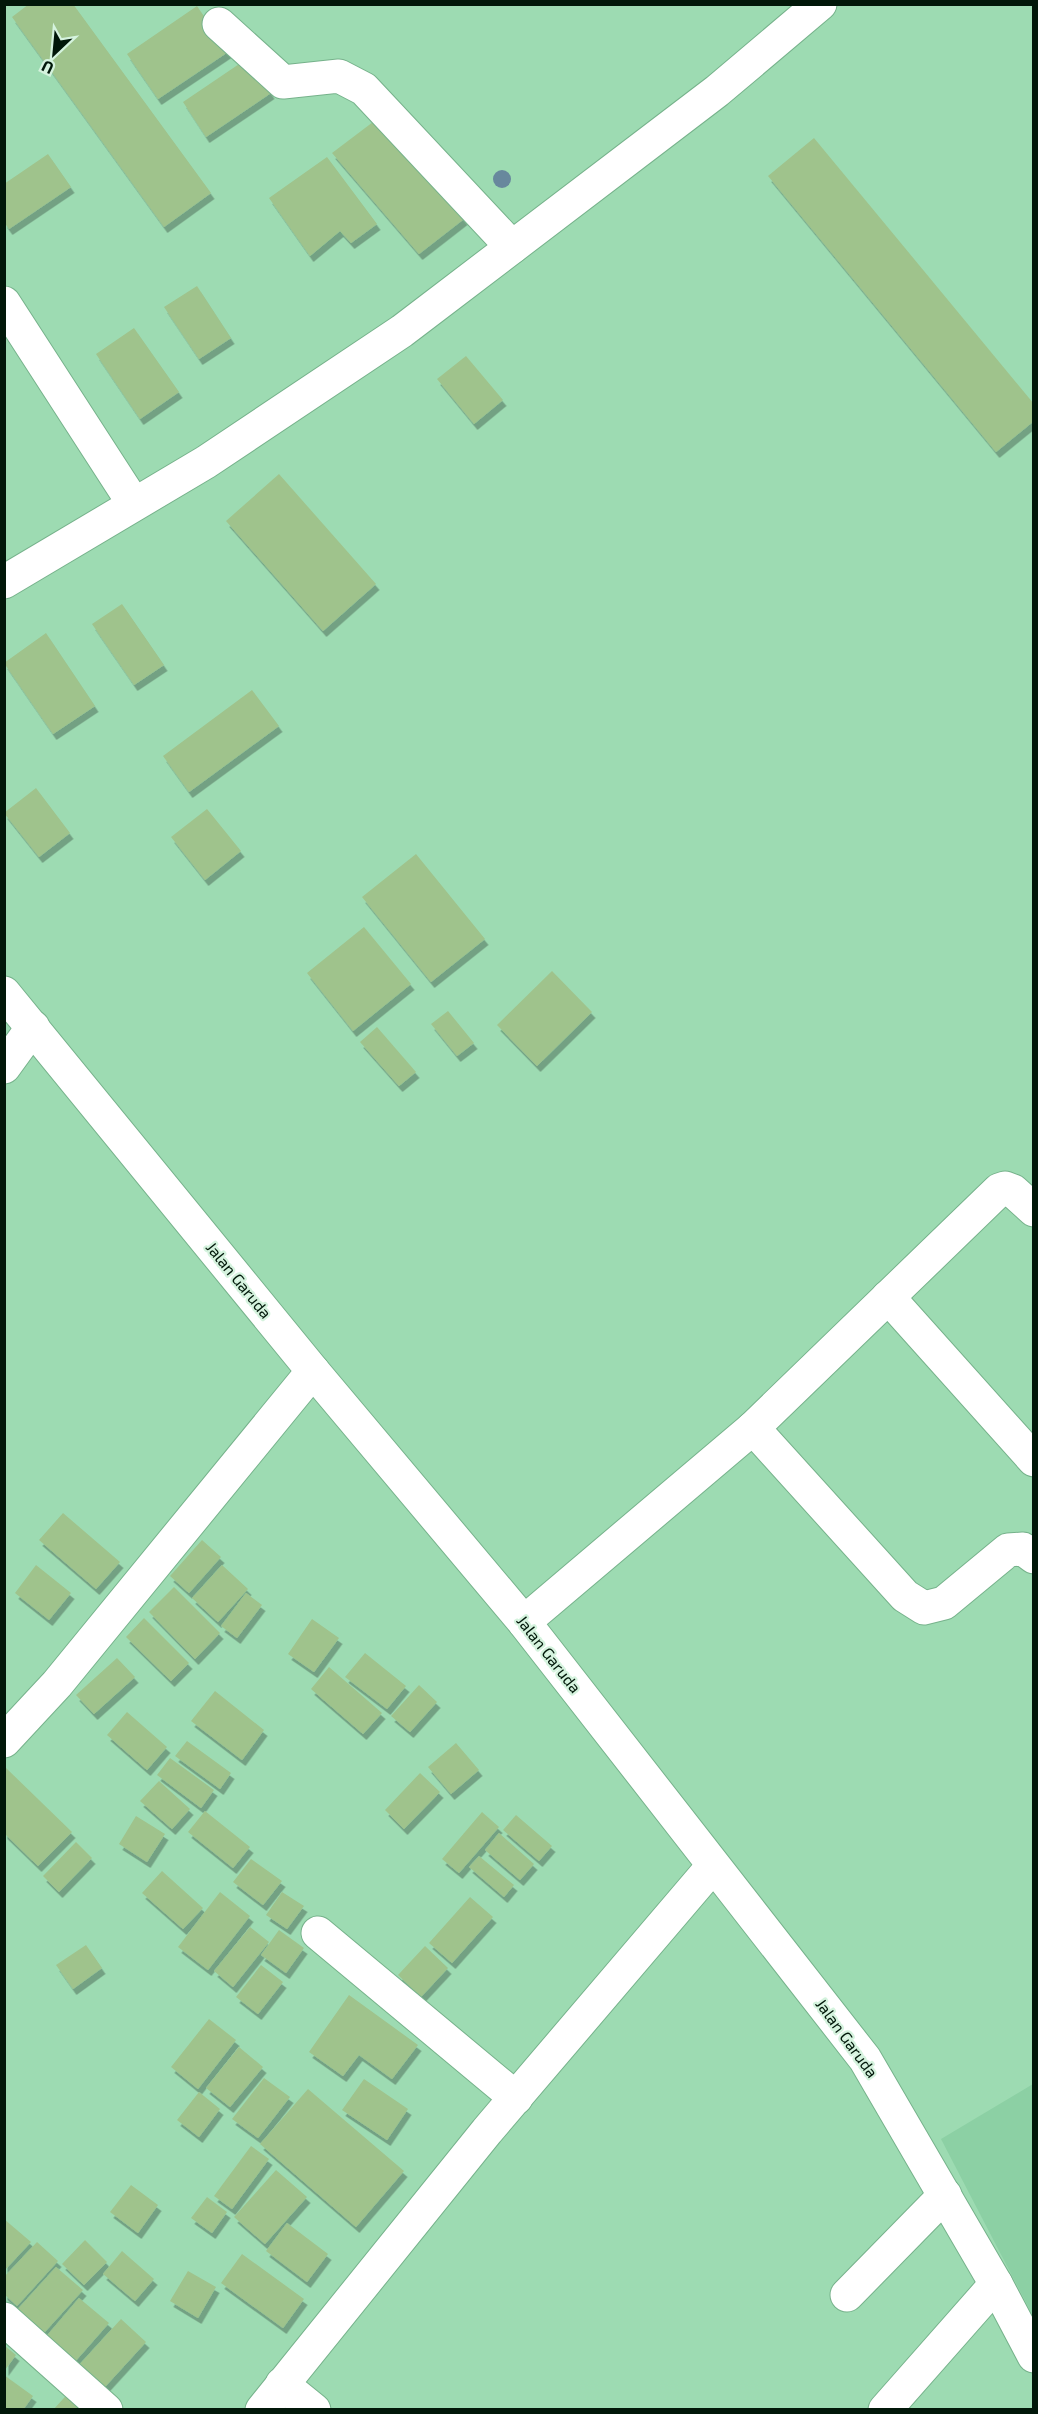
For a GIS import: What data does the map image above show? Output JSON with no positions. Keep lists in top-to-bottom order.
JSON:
{
  "streets": {
    "main road": ["Jalan Garuda"]
  },
  "north": "bottom left"
}
